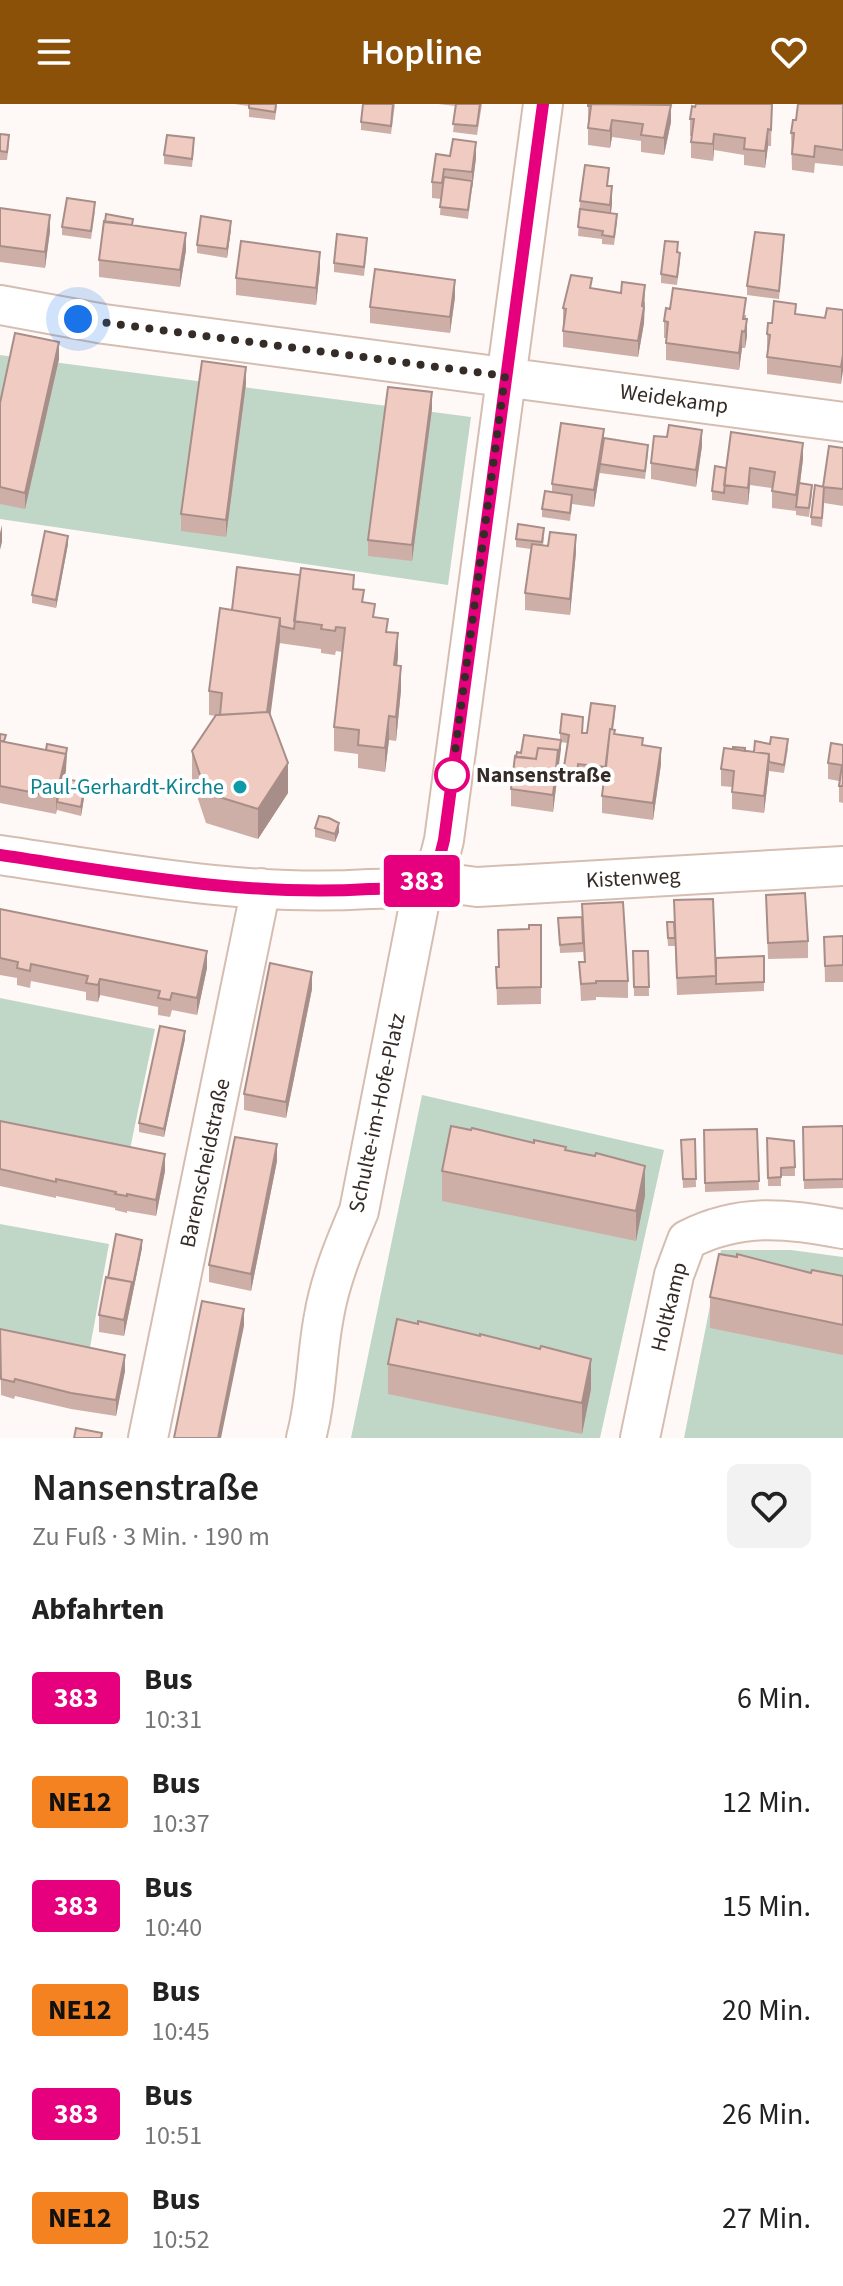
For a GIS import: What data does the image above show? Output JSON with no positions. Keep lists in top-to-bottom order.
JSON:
{
  "streets": {
    "street": [
      "Weidekamp",
      "Kistenweg",
      "Schulte-im-Hofe-Platz",
      "Barenscheidstraße",
      "Holtkamp"
    ]
  },
  "crossings": [
    ["Weidekamp", "Schulte-im-Hofe-Platz"],
    ["Kistenweg", "Schulte-im-Hofe-Platz"]
  ],
  "places": ["Nansenstraße", "Paul-Gerhardt-Kirche"],
  "lines": ["bus line 383"],
  "page": {
    "header": "Hopline",
    "on_map": "383",
    "heading": [
      ["Nansenstraße", "Zu Fuß · 3 Min. · 190 m"],
      "Abfahrten"
    ],
    "list": [
      {
        "mark": "383",
        "name": "Bus",
        "note": "10:31",
        "value": "6 Min."
      },
      {
        "mark": "NE12",
        "name": "Bus",
        "note": "10:37",
        "value": "12 Min."
      },
      {
        "mark": "383",
        "name": "Bus",
        "note": "10:40",
        "value": "15 Min."
      },
      {
        "mark": "NE12",
        "name": "Bus",
        "note": "10:45",
        "value": "20 Min."
      },
      {
        "mark": "383",
        "name": "Bus",
        "note": "10:51",
        "value": "26 Min."
      },
      {
        "mark": "NE12",
        "name": "Bus",
        "note": "10:52",
        "value": "27 Min."
      }
    ]
  }
}
